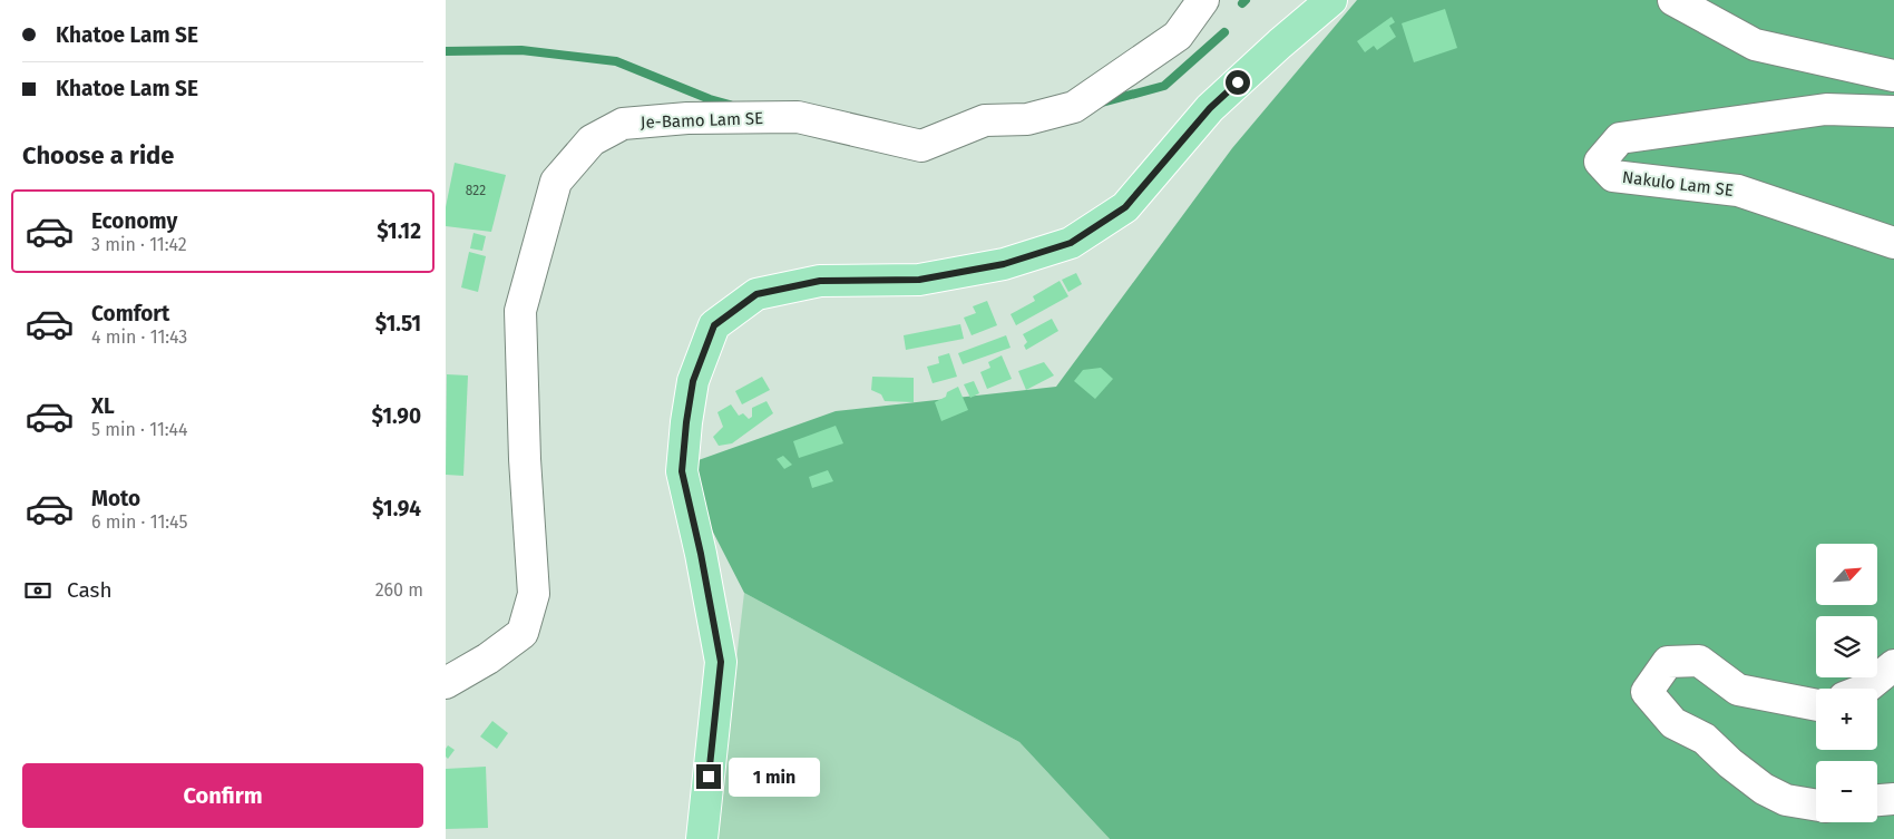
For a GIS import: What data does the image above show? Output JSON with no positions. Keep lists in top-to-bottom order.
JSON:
{
  "streets": {
    "street": ["Je-Bamo Lam SE", "Nakulo Lam SE"]
  },
  "house_numbers": ["822"],
  "north": "top right",
  "page": {
    "banner": ["Khatoe Lam SE", "Khatoe Lam SE"],
    "heading": "Choose a ride",
    "list": [
      {
        "name": "Economy",
        "note": "3 min · 11:42",
        "value": "$1.12"
      },
      {
        "name": "Comfort",
        "note": "4 min · 11:43",
        "value": "$1.51"
      },
      {
        "name": "XL",
        "note": "5 min · 11:44",
        "value": "$1.90"
      },
      {
        "name": "Moto",
        "note": "6 min · 11:45",
        "value": "$1.94"
      }
    ],
    "map_buttons": ["+", "−"],
    "pay": ["Cash", "260 m"],
    "buttons": "Confirm",
    "bubble": "1 min"
  }
}
